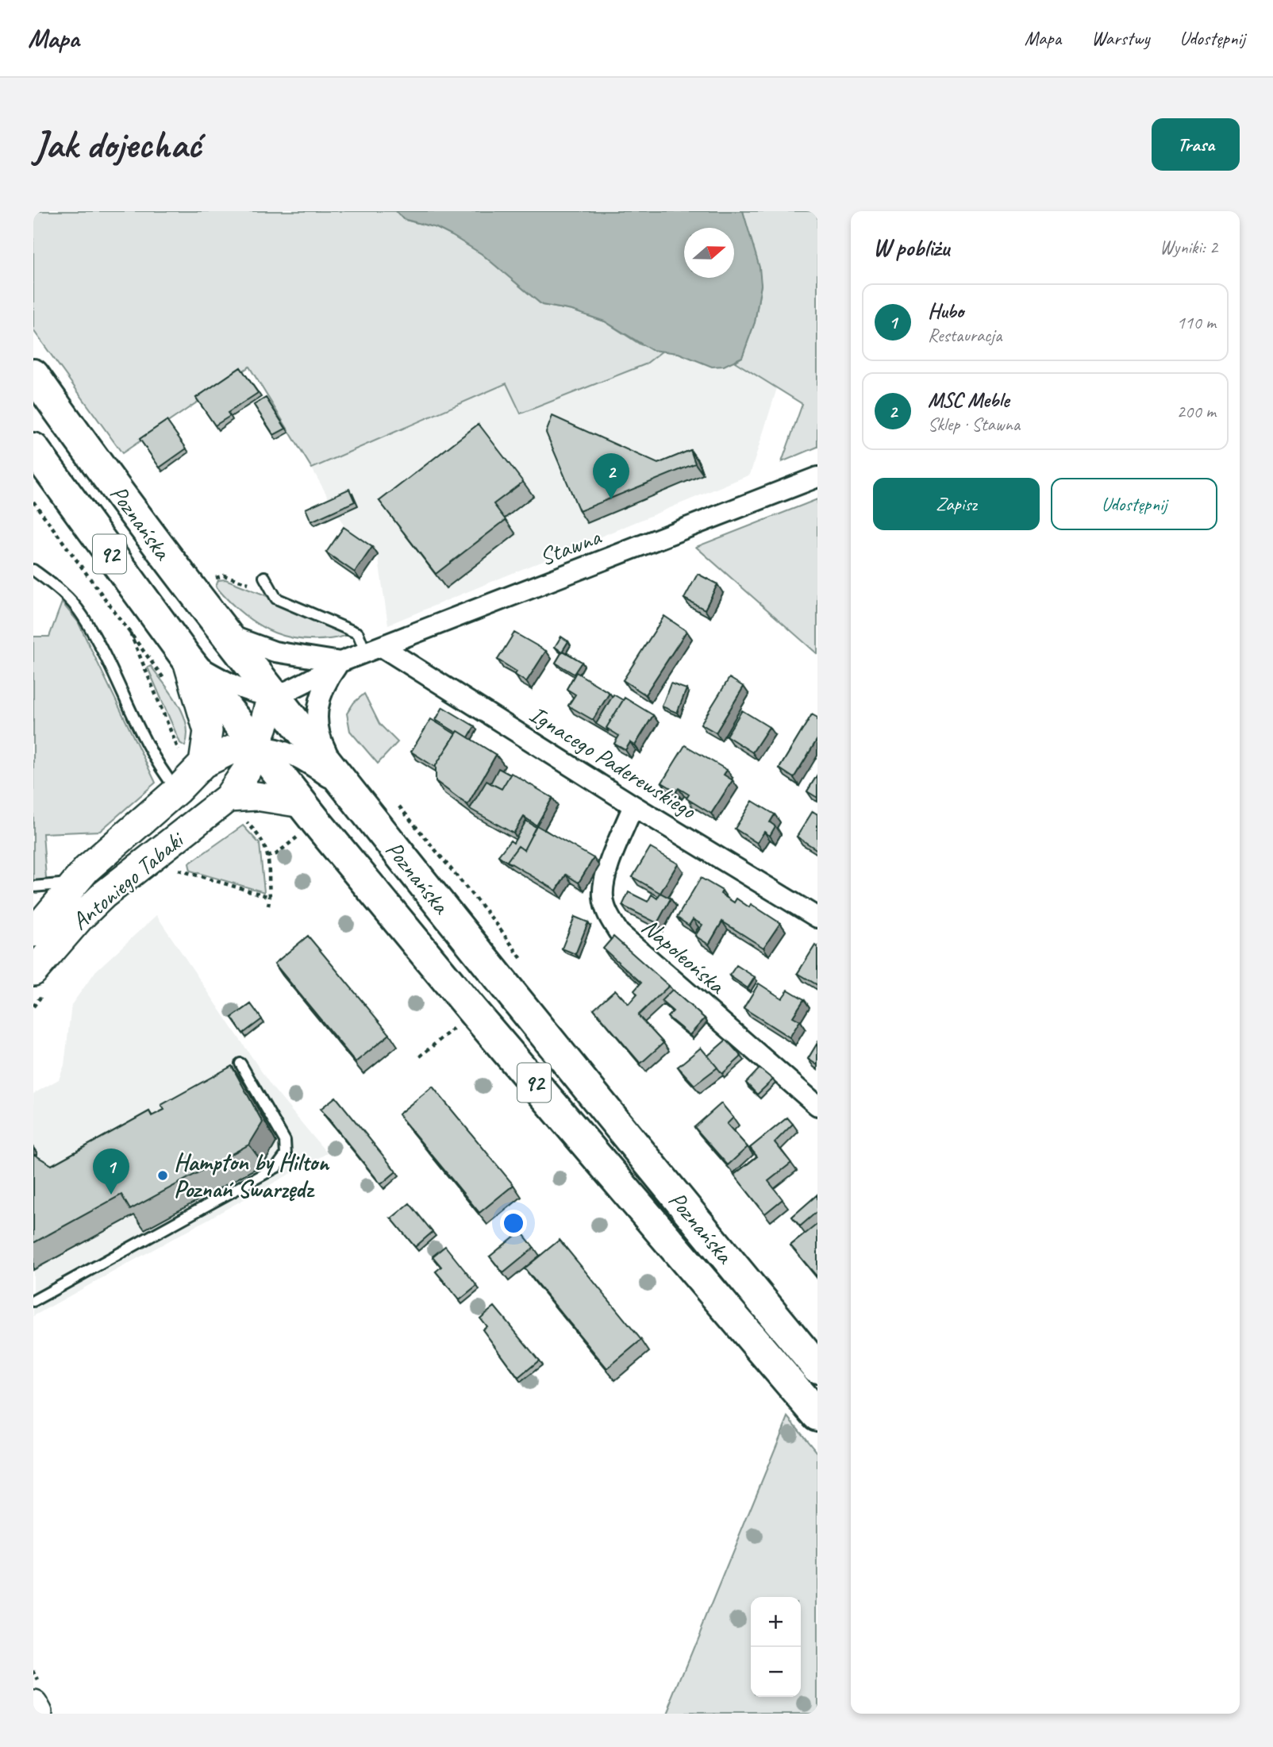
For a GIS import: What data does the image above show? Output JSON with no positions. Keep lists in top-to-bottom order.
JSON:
{
  "streets": {
    "main road": ["Poznańska", "92"],
    "street": [
      "Stawna",
      "Ignacego Paderewskiego",
      "Antoniego Tabaki",
      "Napoleońska"
    ]
  },
  "crossings": [
    ["Poznańska", "Stawna"],
    ["Poznańska", "Antoniego Tabaki"],
    ["Stawna", "Ignacego Paderewskiego"],
    ["Stawna", "Antoniego Tabaki"],
    ["Ignacego Paderewskiego", "Napoleońska"]
  ],
  "places": ["Hampton by Hilton Poznań Swarzędz"],
  "north": "right",
  "page": {
    "header": "Mapa",
    "nav": ["Mapa", "Warstwy", "Udostępnij"],
    "buttons": [
      "Trasa",
      ["Zapisz", "Udostępnij"]
    ],
    "title": "Jak dojechać",
    "heading": ["W pobliżu", "Wyniki: 2"],
    "list": [
      {
        "mark": "1",
        "name": "Hubo",
        "note": "Restauracja",
        "value": "110 m"
      },
      {
        "mark": "2",
        "name": "MSC Meble",
        "note": "Sklep · Stawna",
        "value": "200 m"
      }
    ],
    "pins": ["2", "1"],
    "map_buttons": ["+", "−"]
  }
}
